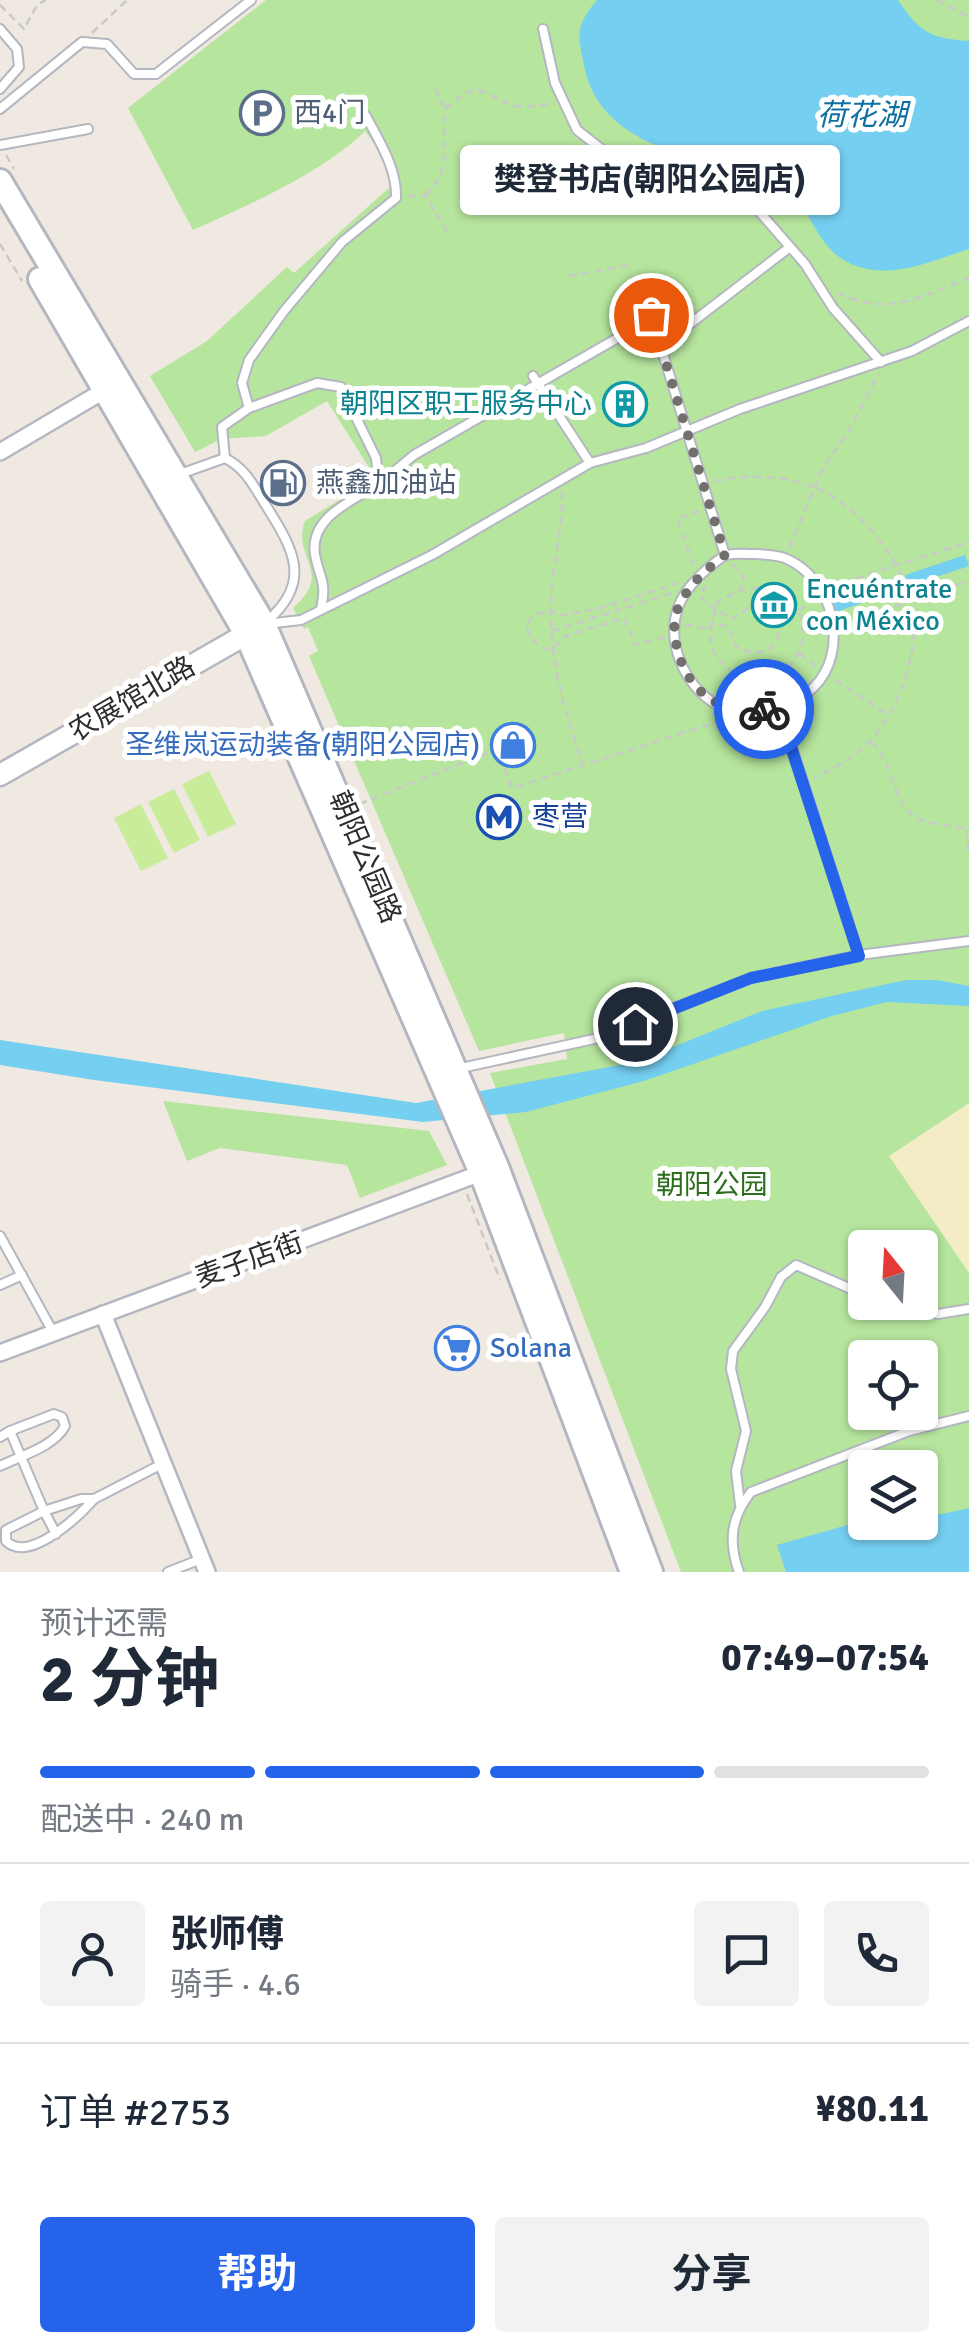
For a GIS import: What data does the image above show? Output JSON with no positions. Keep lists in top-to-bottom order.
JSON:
{
  "streets": {
    "main road": ["朝阳公园路"],
    "street": ["农展馆北路", "麦子店街"]
  },
  "crossings": [
    ["农展馆北路", "朝阳公园路"],
    ["朝阳公园路", "麦子店街"]
  ],
  "water": ["荷花湖"],
  "parks": ["朝阳公园"],
  "places": {
    "parking": ["西4门"],
    "other": ["樊登书店(朝阳公园店)"],
    "building": ["朝阳区职工服务中心"],
    "fuel station": ["燕鑫加油站"],
    "museum": ["Encuéntrate con México"],
    "shop": ["圣维岚运动装备(朝阳公园店)"],
    "metro station": ["枣营"],
    "supermarket": ["Solana"]
  },
  "north": "top",
  "page": {
    "bubble": "樊登书店(朝阳公园店)",
    "heading": ["2 分钟", "预计还需", "07:49–07:54"],
    "panel": [
      "张师傅",
      "骑手 · 4.6",
      "订单 #2753",
      "¥80.11"
    ],
    "bar": "配送中 · 240 m",
    "buttons": ["帮助", "分享"]
  }
}
